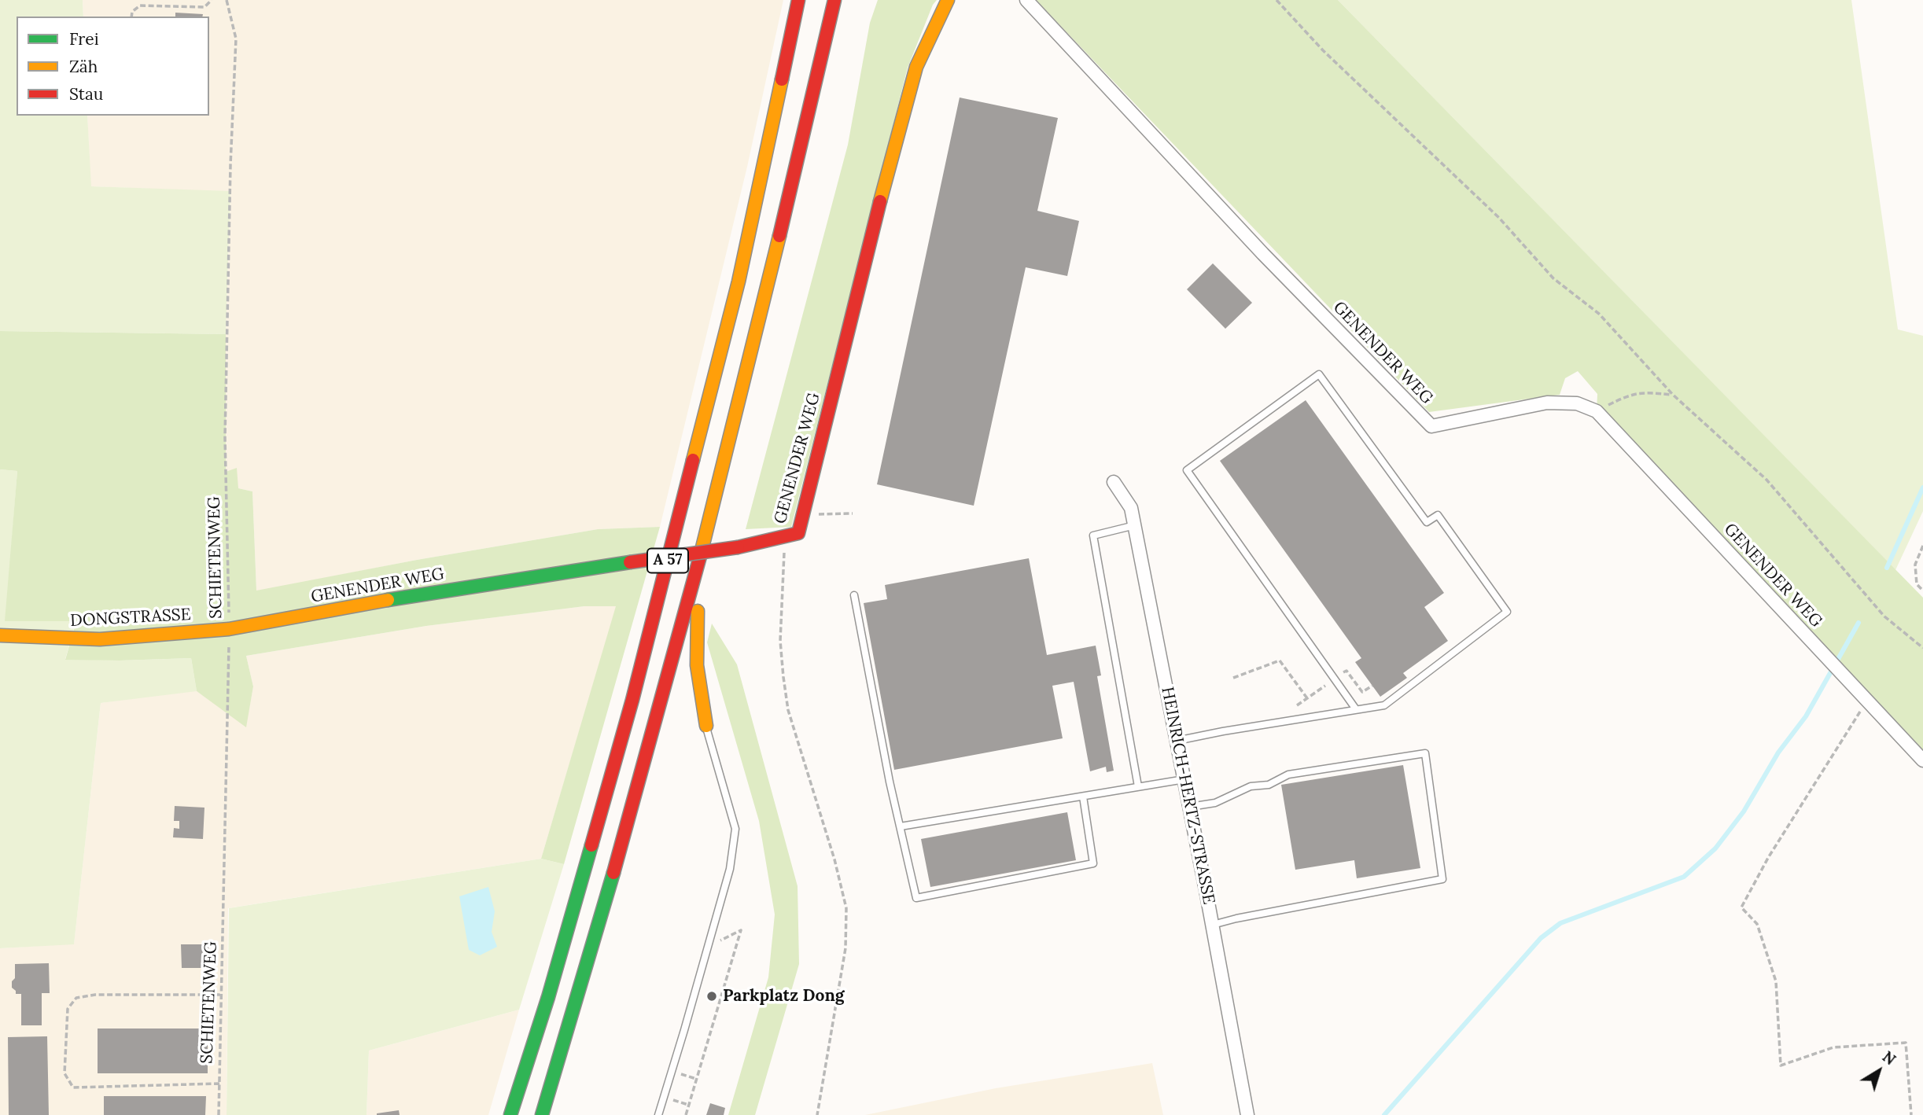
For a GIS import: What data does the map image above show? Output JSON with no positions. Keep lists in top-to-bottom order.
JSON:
{
  "streets": {
    "main road": ["GENENDER WEG", "A 57", "DONGSTRASSE"],
    "street": ["HEINRICH-HERTZ-STRASSE"],
    "path": ["SCHIETENWEG"]
  },
  "crossings": [
    ["GENENDER WEG", "SCHIETENWEG"],
    ["GENENDER WEG", "DONGSTRASSE"],
    ["SCHIETENWEG", "DONGSTRASSE"]
  ],
  "places": ["Parkplatz Dong"],
  "legend": ["Frei", "Zäh", "Stau"],
  "north": "top right"
}
